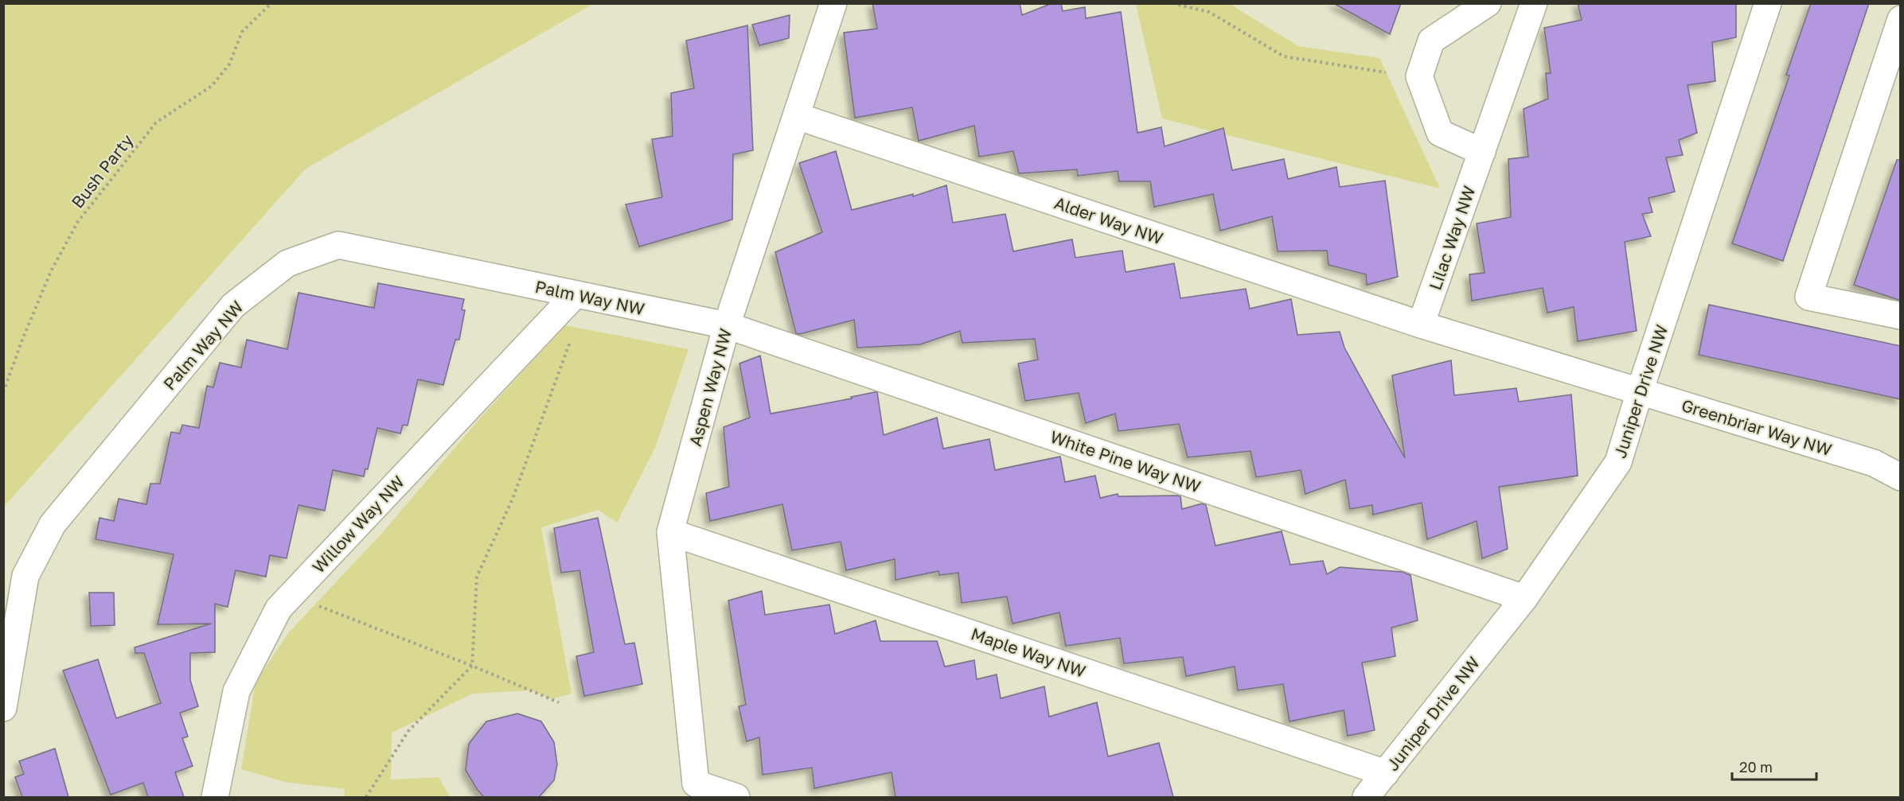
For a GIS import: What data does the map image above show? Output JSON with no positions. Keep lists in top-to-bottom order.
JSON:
{
  "streets": {
    "street": [
      "Alder Way NW",
      "Lilac Way NW",
      "Palm Way NW",
      "Aspen Way NW",
      "Juniper Drive NW",
      "Greenbriar Way NW",
      "White Pine Way NW",
      "Willow Way NW",
      "Maple Way NW"
    ],
    "path": ["Bush Party"]
  },
  "crossings": [
    ["Alder Way NW", "Lilac Way NW"],
    ["Alder Way NW", "Aspen Way NW"],
    ["Alder Way NW", "Juniper Drive NW"],
    ["Alder Way NW", "Greenbriar Way NW"],
    ["Palm Way NW", "Aspen Way NW"],
    ["Palm Way NW", "White Pine Way NW"],
    ["Palm Way NW", "Willow Way NW"],
    ["Aspen Way NW", "White Pine Way NW"],
    ["Aspen Way NW", "Maple Way NW"],
    ["Juniper Drive NW", "Greenbriar Way NW"],
    ["Juniper Drive NW", "White Pine Way NW"],
    ["Juniper Drive NW", "Maple Way NW"]
  ],
  "scale_bar": "20 m"
}
